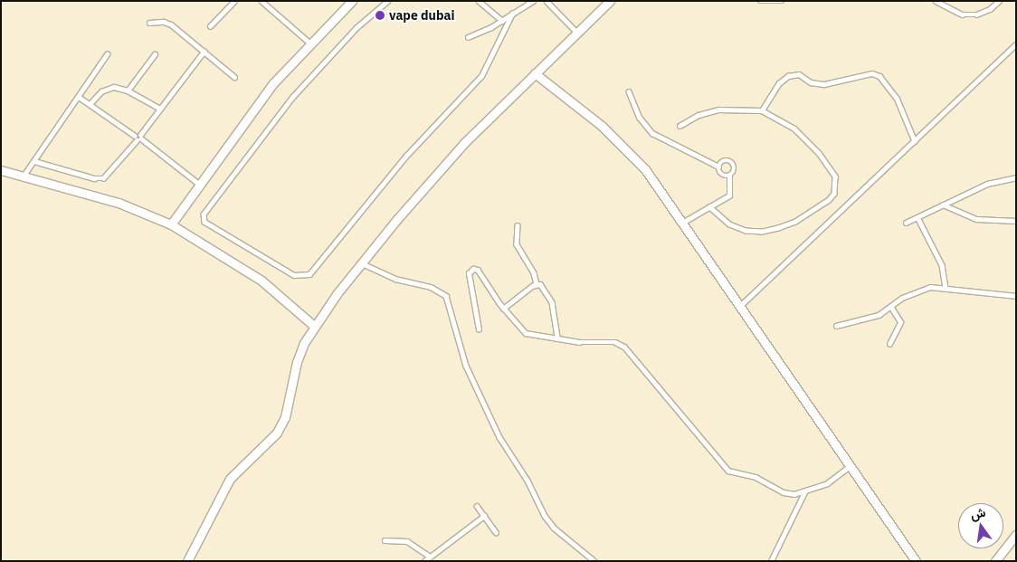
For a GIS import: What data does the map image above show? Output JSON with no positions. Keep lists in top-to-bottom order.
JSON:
{
  "places": ["vape dubai"],
  "north": "top"
}
